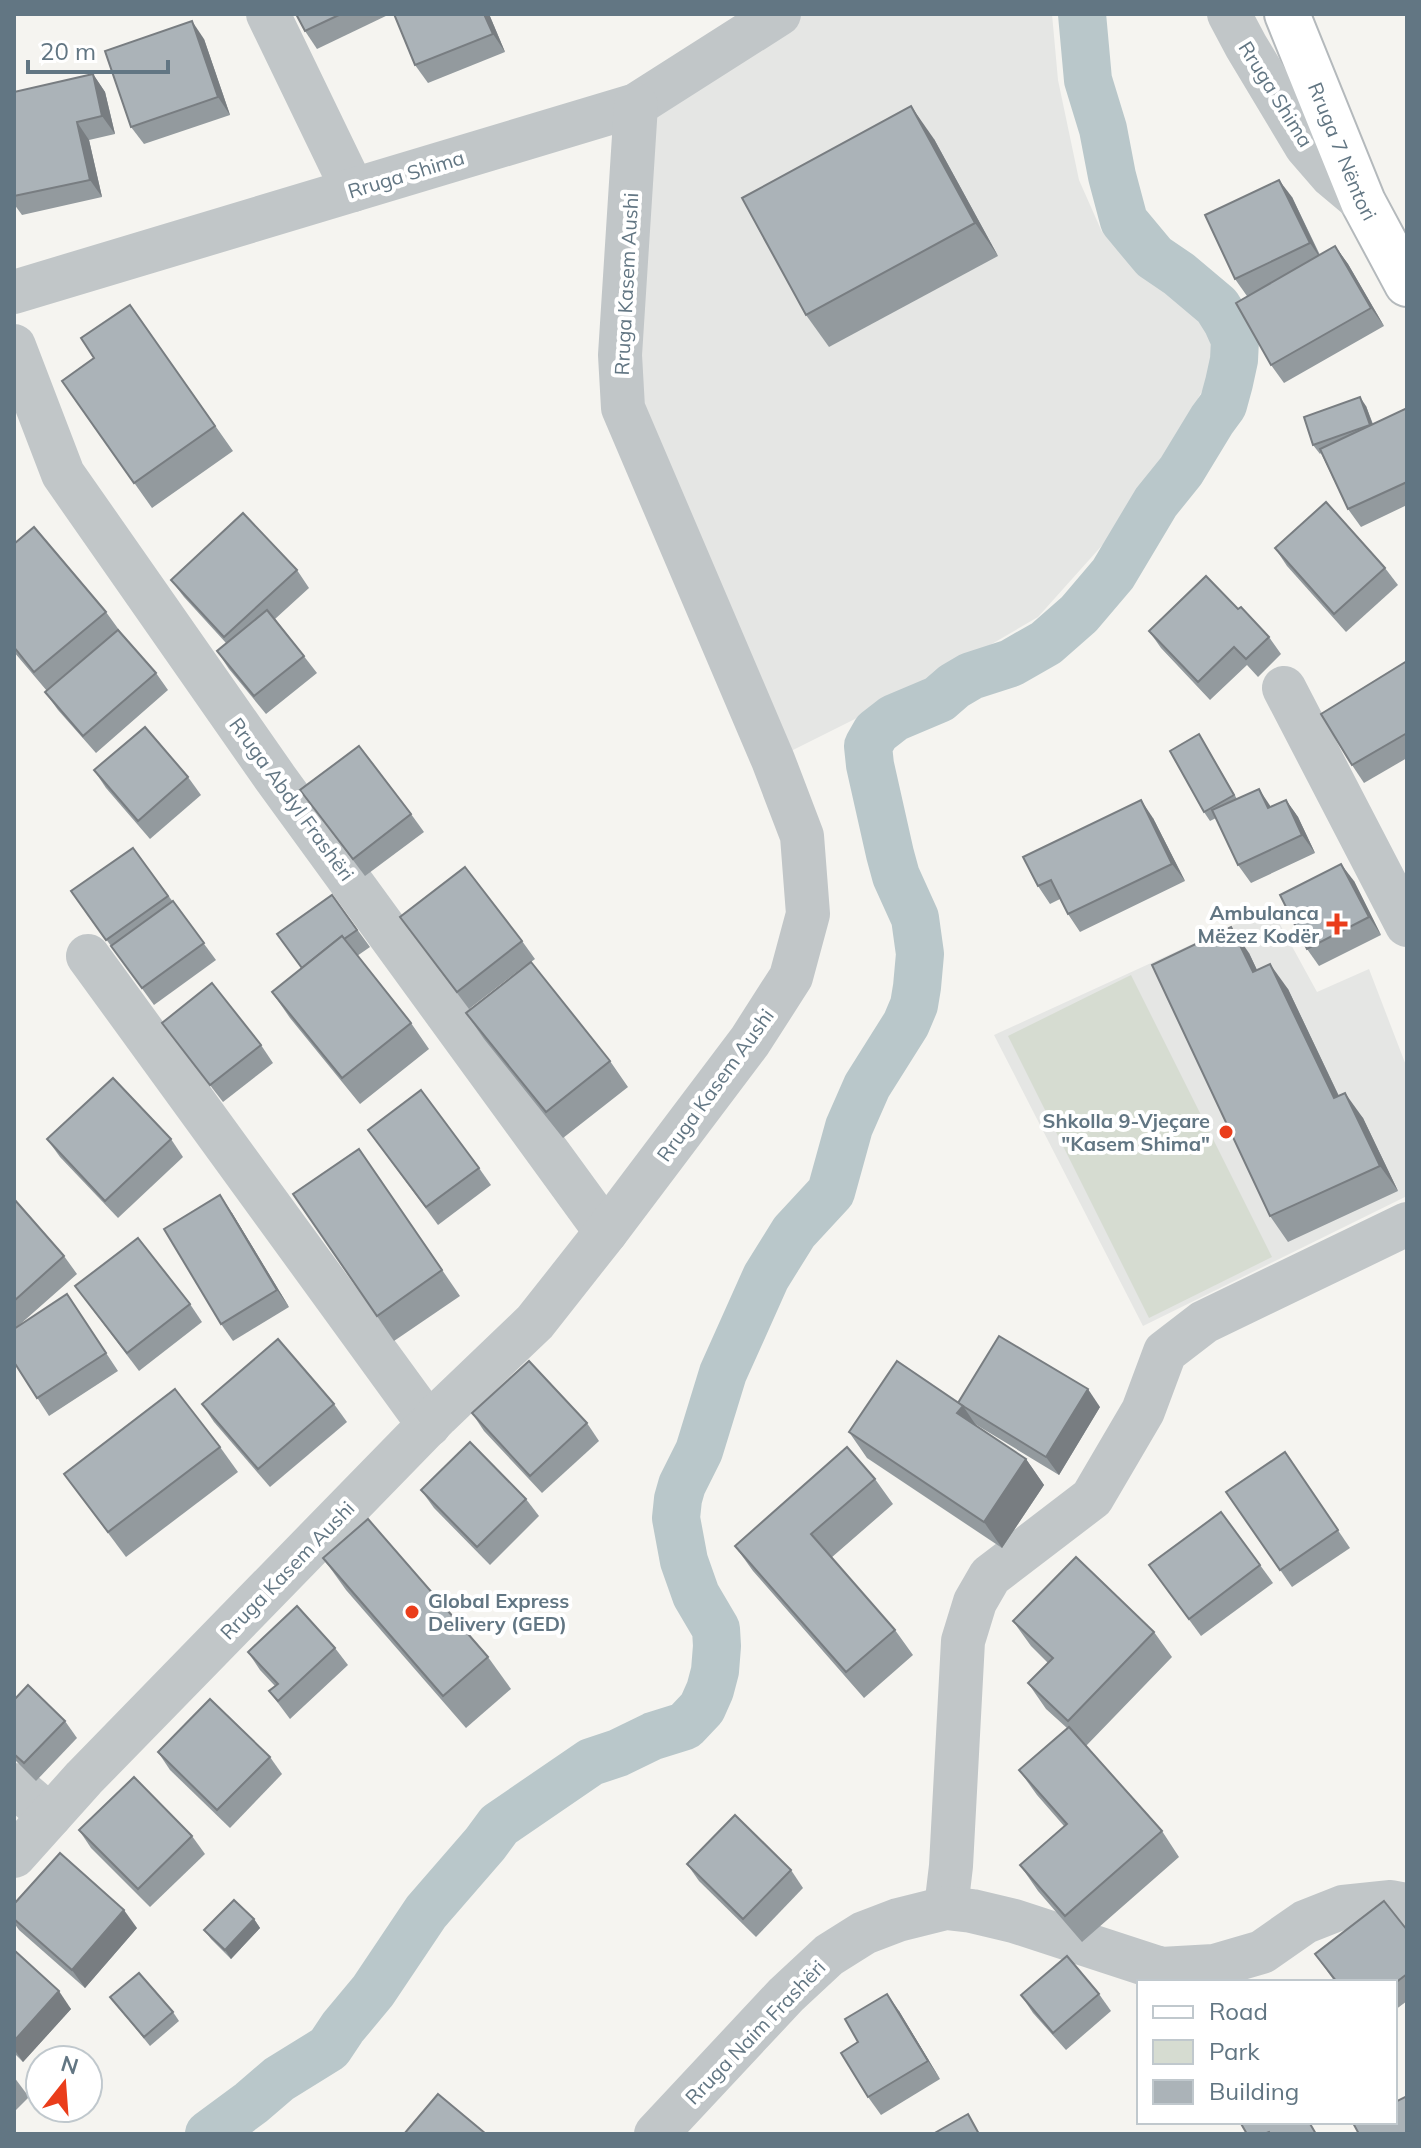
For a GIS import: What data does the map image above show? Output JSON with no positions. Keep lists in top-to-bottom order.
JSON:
{
  "streets": {
    "main road": ["Rruga 7 Nëntori"],
    "street": [
      "Rruga Shima",
      "Rruga Kasem Aushi",
      "Rruga Abdyl Frashëri",
      "Rruga Naim Frashëri"
    ]
  },
  "crossings": [
    ["Rruga Shima", "Rruga 7 Nëntori"],
    ["Rruga Shima", "Rruga Kasem Aushi"],
    ["Rruga Kasem Aushi", "Rruga Abdyl Frashëri"]
  ],
  "places": {
    "health": ["Ambulanca Mëzez Kodër"],
    "other": ["Shkolla 9-Vjeçare \"Kasem Shima\"", "Global Express Delivery (GED)"]
  },
  "legend": ["Road", "Park", "Building"],
  "scale_bar": "20 m",
  "north": "top"
}
